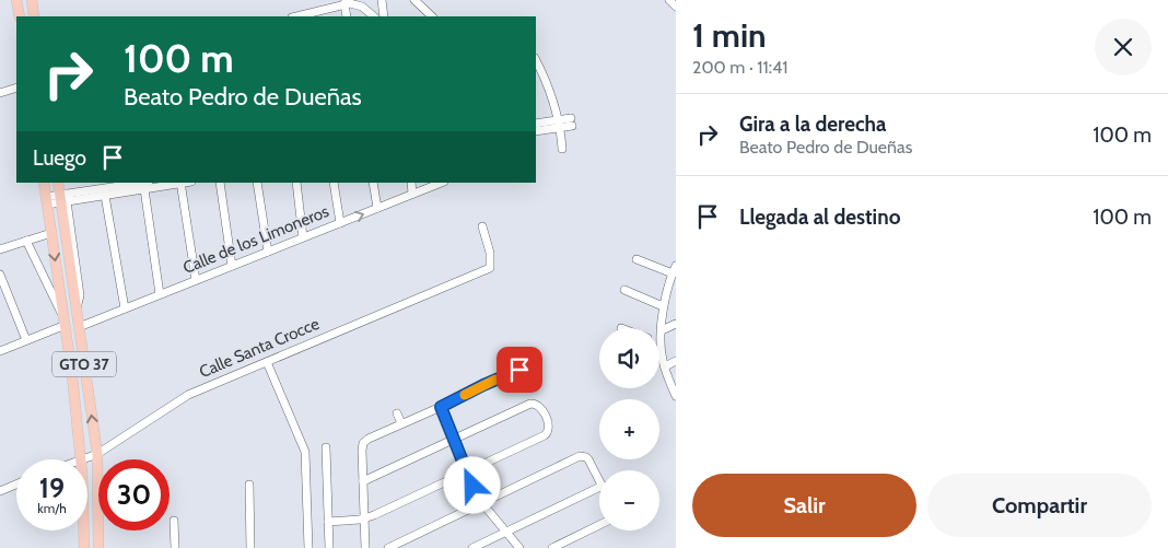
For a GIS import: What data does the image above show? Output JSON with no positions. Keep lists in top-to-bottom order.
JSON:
{
  "streets": {
    "main road": ["GTO 37"],
    "street": ["Calle de los Limoneros", "Calle Santa Crocce"]
  },
  "crossings": [
    ["Calle de los Limoneros", "GTO 37"],
    ["Calle Santa Crocce", "GTO 37"]
  ],
  "page": {
    "heading": ["1 min", "200 m · 11:41"],
    "turn": ["100 m", "Beato Pedro de Dueñas"],
    "list": [
      {
        "name": "Gira a la derecha",
        "note": "Beato Pedro de Dueñas",
        "value": "100 m"
      },
      {
        "name": "Llegada al destino",
        "value": "100 m"
      }
    ],
    "then": "Luego",
    "map_buttons": ["+", "−"],
    "speed": "19 km/h",
    "limit": "30",
    "buttons": ["Salir", "Compartir"]
  }
}
